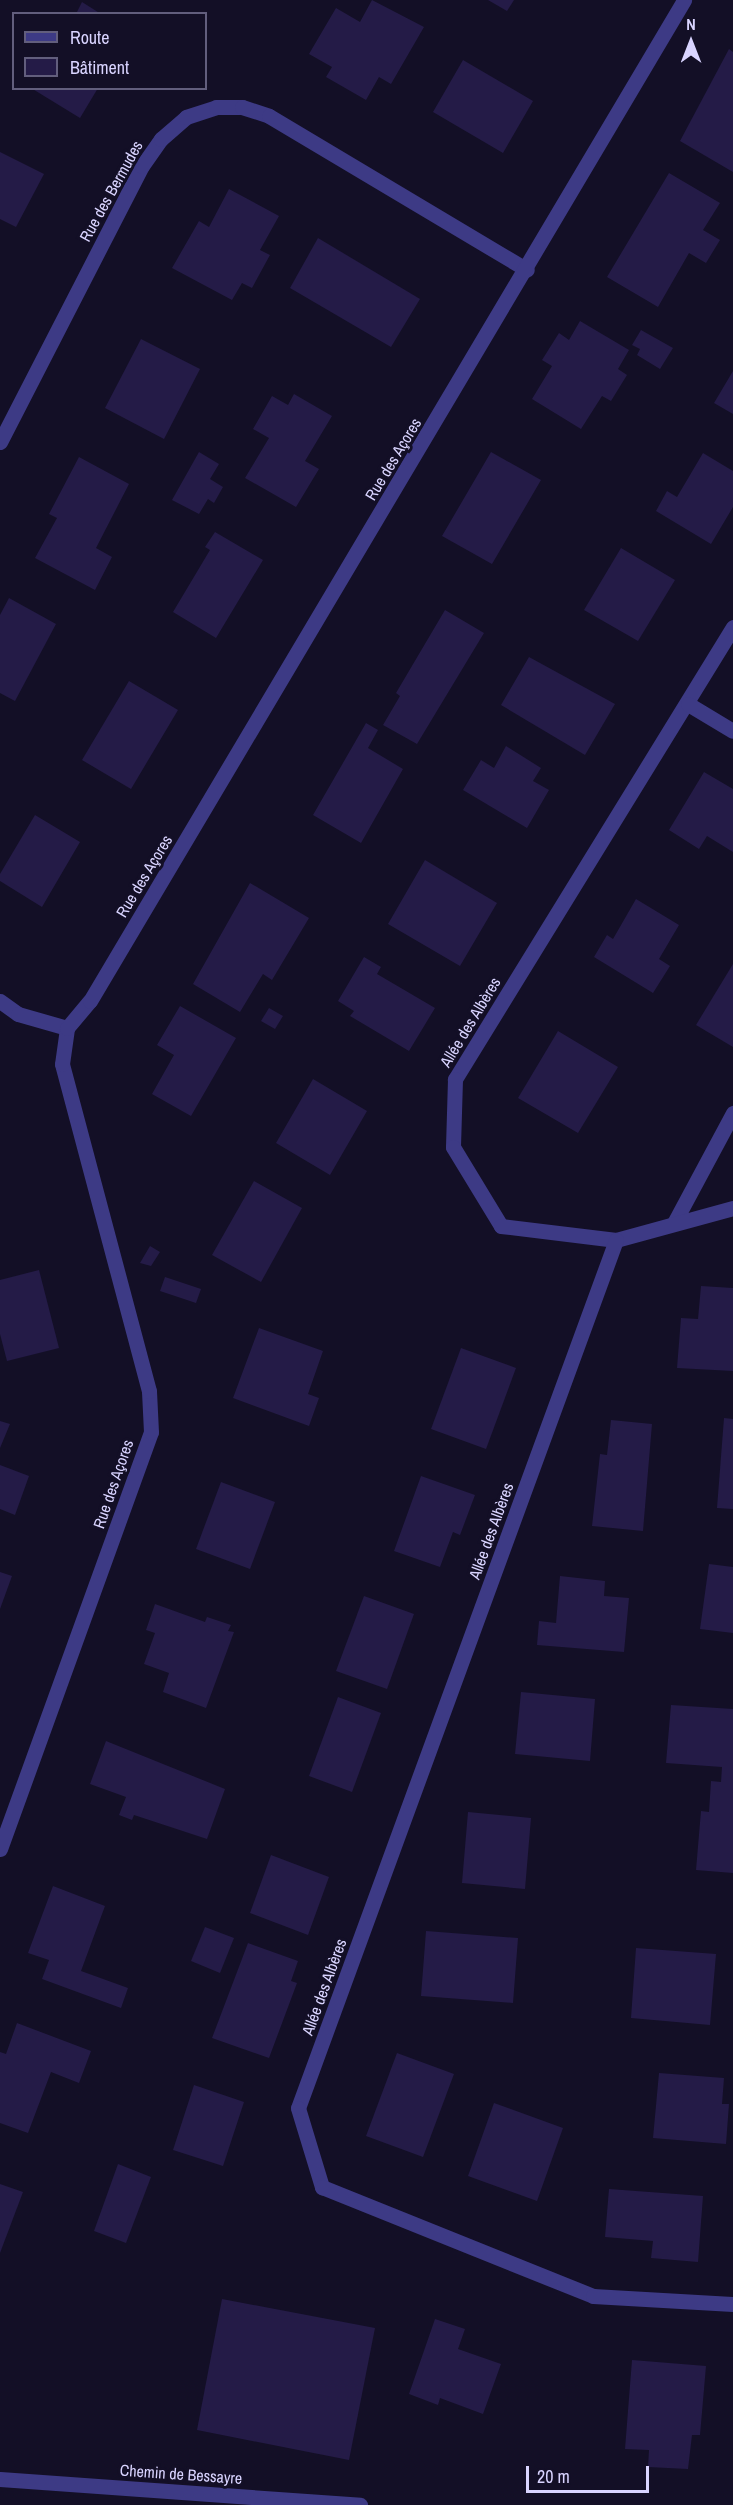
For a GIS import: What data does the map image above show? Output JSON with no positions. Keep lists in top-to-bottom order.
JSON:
{
  "streets": {
    "street": [
      "Rue des Bermudes",
      "Rue des Açores",
      "Allée des Albères",
      "Chemin de Bessayre"
    ]
  },
  "crossings": [
    ["Rue des Bermudes", "Rue des Açores"]
  ],
  "legend": ["Route", "Bâtiment"],
  "scale_bar": "20 m",
  "north": "top"
}
